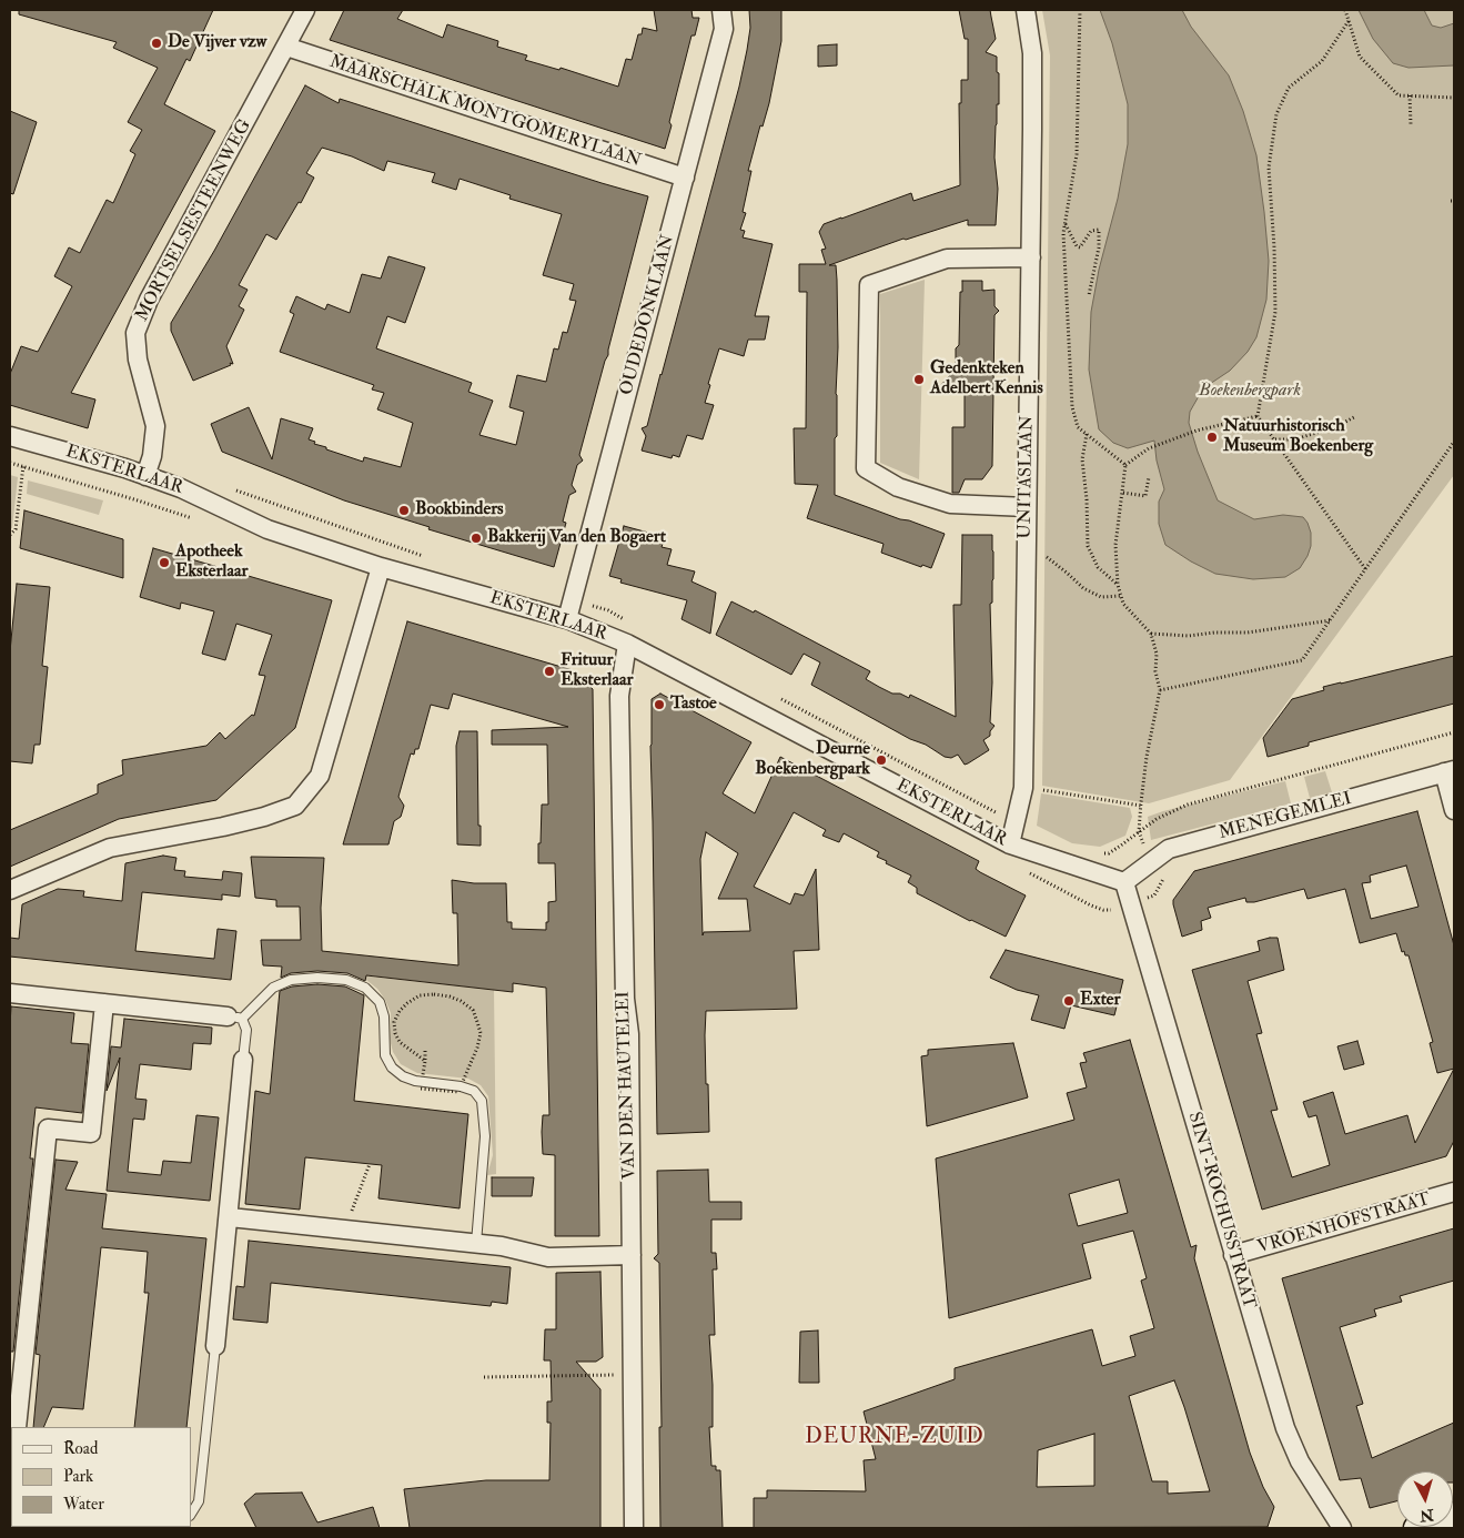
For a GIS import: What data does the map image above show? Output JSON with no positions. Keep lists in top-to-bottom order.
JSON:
{
  "streets": {
    "street": [
      "MAARSCHALK MONTGOMERYLAAN",
      "MORTSELSESTEENWEG",
      "OUDEDONKLAAN",
      "EKSTERLAAR",
      "UNITASLAAN",
      "MENEGEMLEI",
      "VAN DEN HAUTELEI",
      "SINT-ROCHUSSTRAAT",
      "VROENHOFSTRAAT"
    ]
  },
  "crossings": [
    ["MAARSCHALK MONTGOMERYLAAN", "MORTSELSESTEENWEG"],
    ["MAARSCHALK MONTGOMERYLAAN", "OUDEDONKLAAN"],
    ["MORTSELSESTEENWEG", "EKSTERLAAR"],
    ["OUDEDONKLAAN", "EKSTERLAAR"],
    ["EKSTERLAAR", "UNITASLAAN"],
    ["EKSTERLAAR", "MENEGEMLEI"],
    ["EKSTERLAAR", "VAN DEN HAUTELEI"],
    ["EKSTERLAAR", "SINT-ROCHUSSTRAAT"],
    ["MENEGEMLEI", "SINT-ROCHUSSTRAAT"],
    ["SINT-ROCHUSSTRAAT", "VROENHOFSTRAAT"]
  ],
  "districts": ["DEURNE-ZUID"],
  "parks": ["Boekenbergpark"],
  "places": [
    "De Vijver vzw",
    "Gedenkteken Adelbert Kennis",
    "Natuurhistorisch Museum Boekenberg",
    "Bookbinders",
    "Bakkerij Van den Bogaert",
    "Apotheek Eksterlaar",
    "Frituur Eksterlaar",
    "Tastoe",
    "Deurne Boekenbergpark",
    "Exter"
  ],
  "legend": ["Road", "Park", "Water"],
  "north": "bottom"
}
